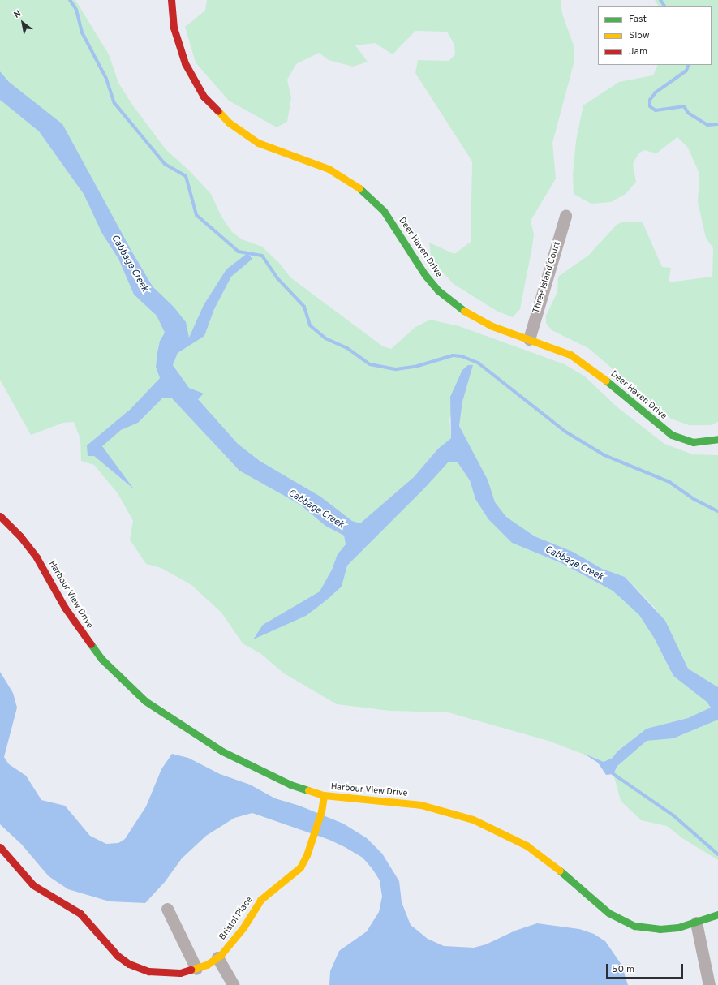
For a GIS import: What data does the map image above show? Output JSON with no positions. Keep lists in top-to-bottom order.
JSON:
{
  "streets": {
    "street": [
      "Deer Haven Drive",
      "Three Island Court",
      "Harbour View Drive",
      "Bristol Place"
    ]
  },
  "crossings": [
    ["Deer Haven Drive", "Three Island Court"],
    ["Harbour View Drive", "Bristol Place"]
  ],
  "water": ["Cabbage Creek"],
  "legend": ["Fast", "Slow", "Jam"],
  "scale_bar": "50 m",
  "north": "top left"
}
